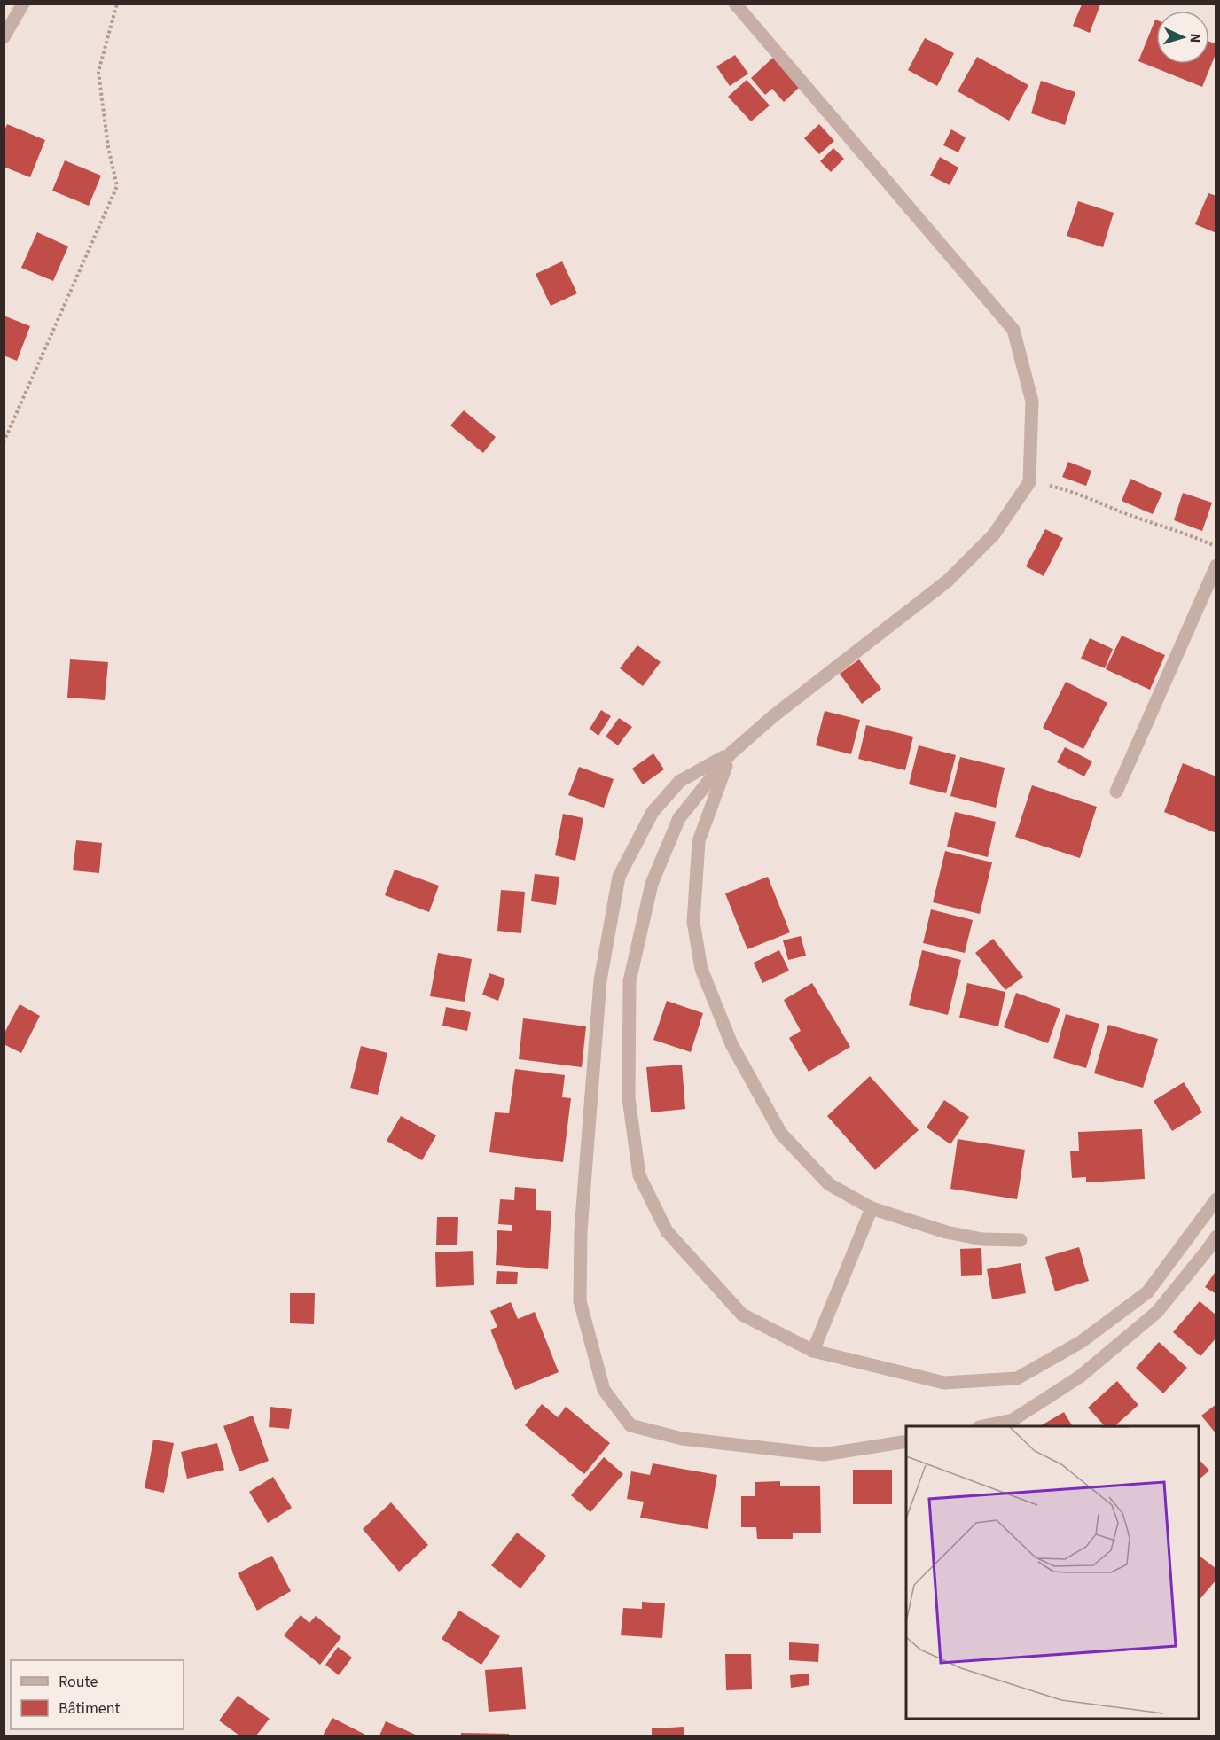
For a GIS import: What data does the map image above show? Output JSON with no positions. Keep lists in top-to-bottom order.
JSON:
{
  "legend": ["Route", "Bâtiment"],
  "north": "right"
}
